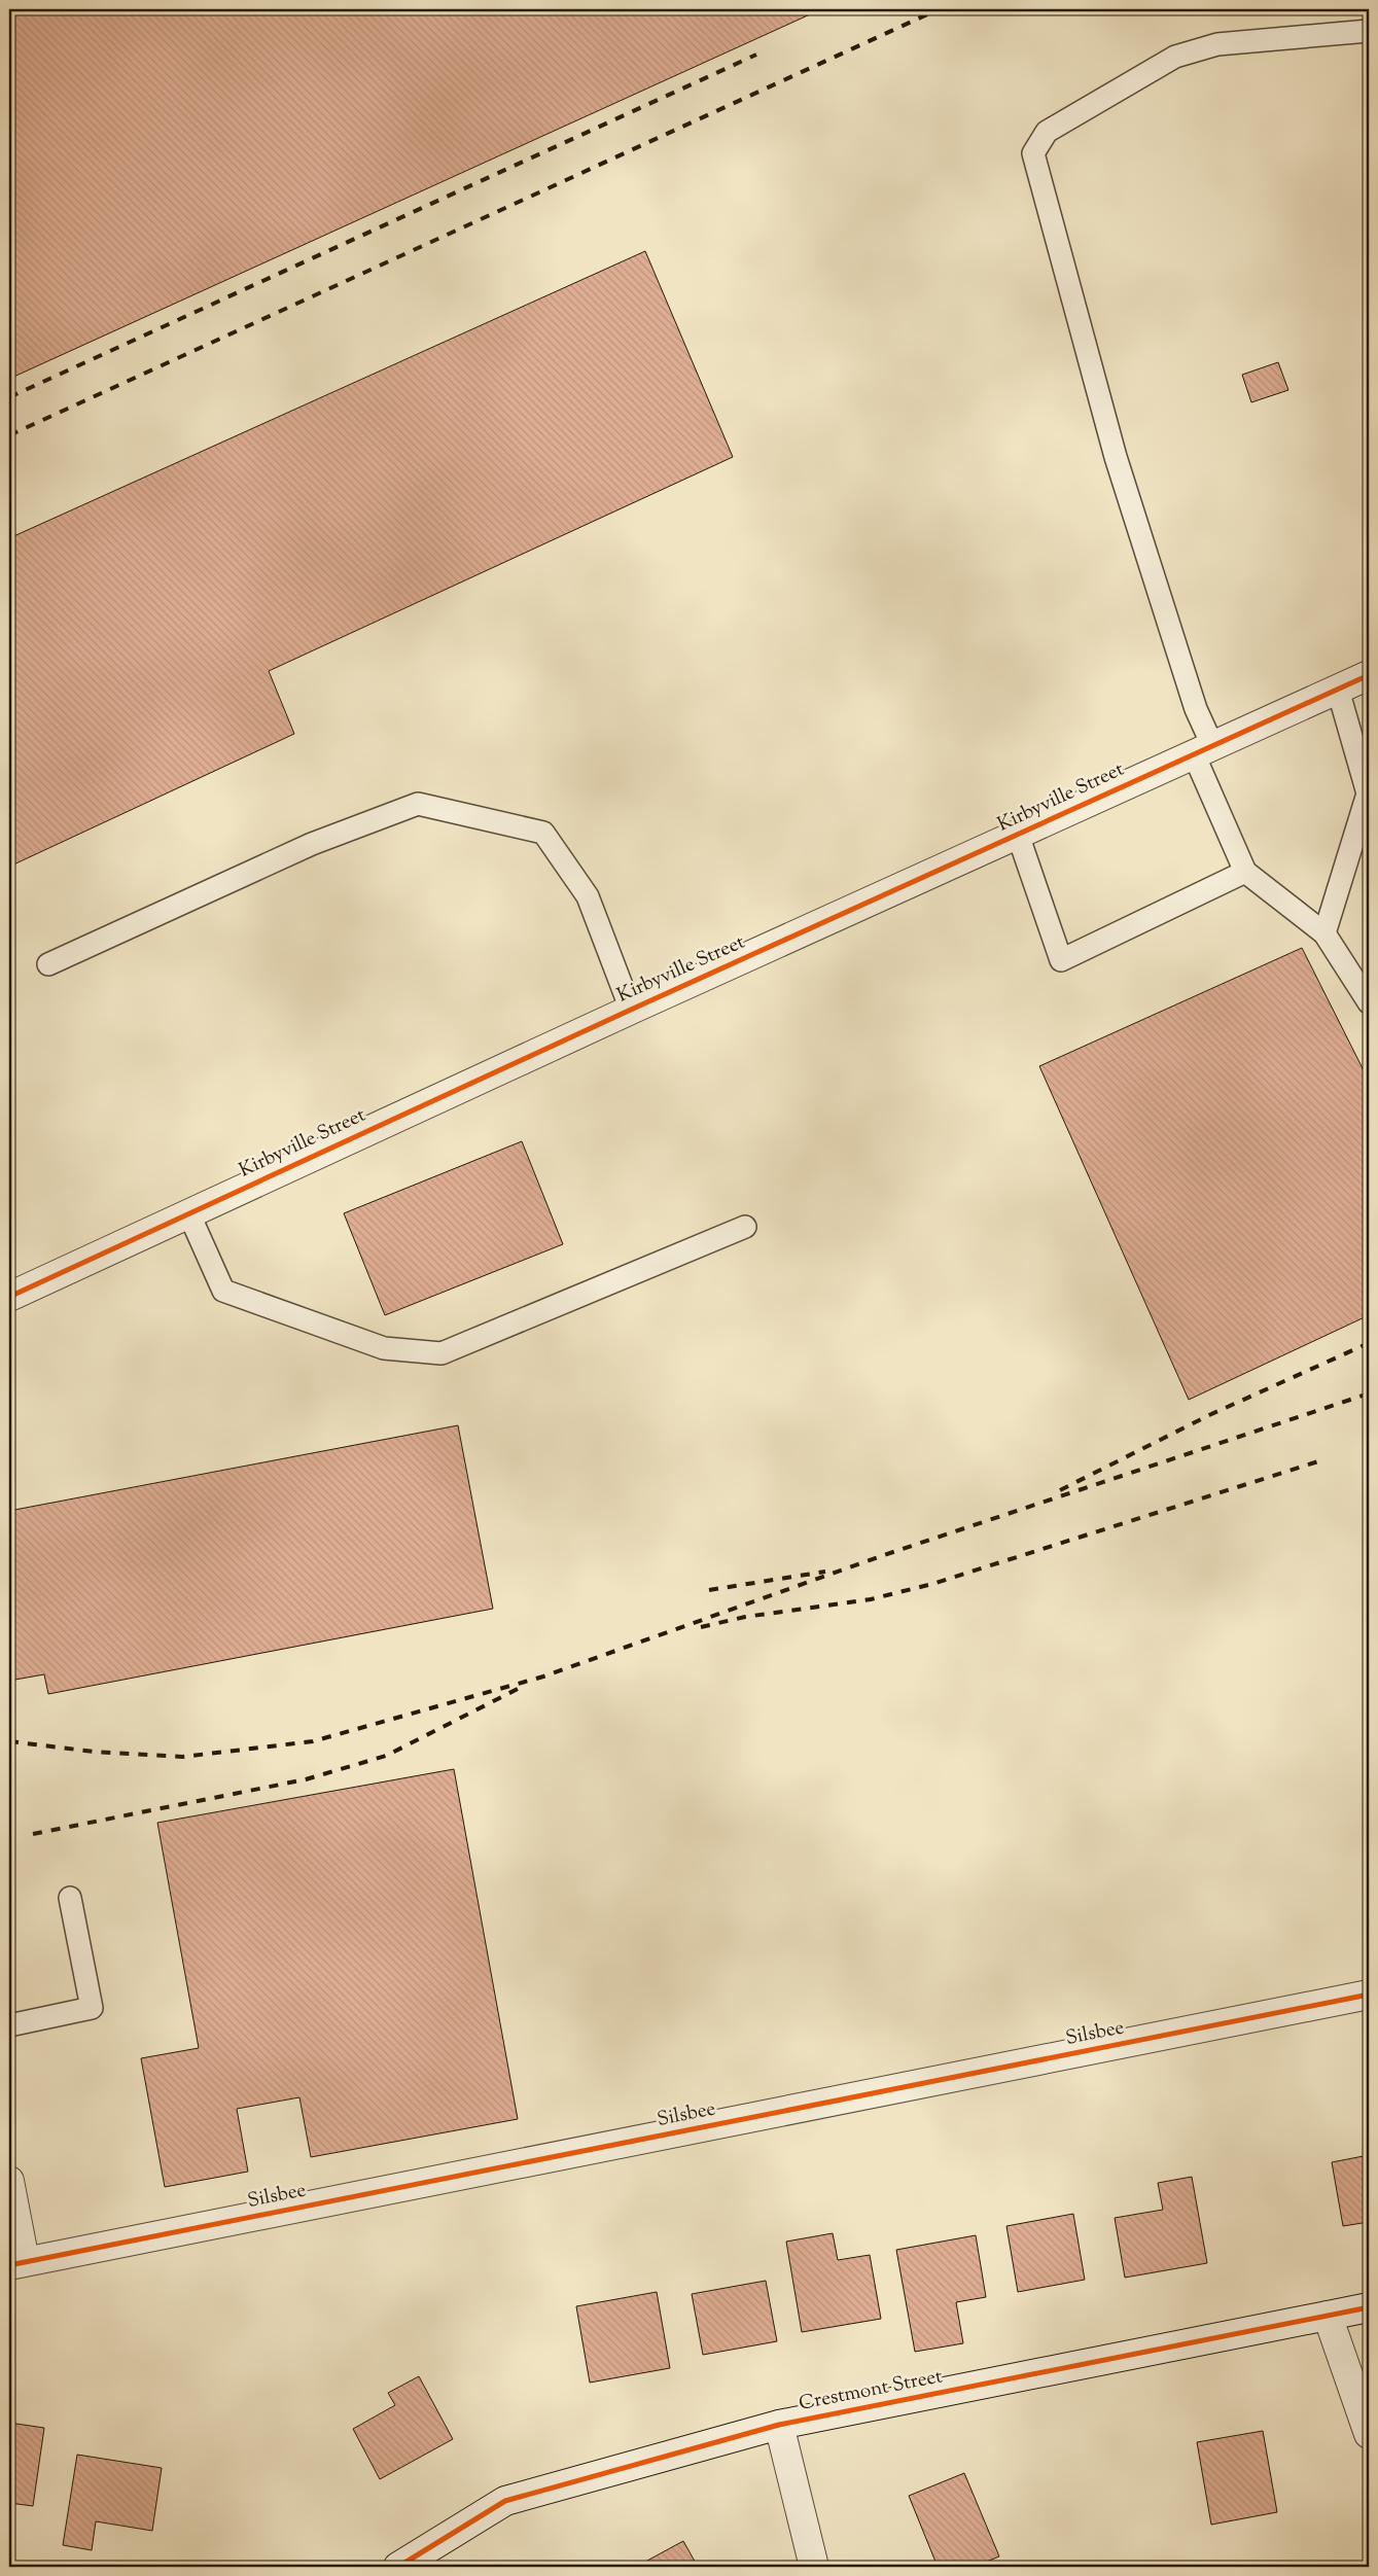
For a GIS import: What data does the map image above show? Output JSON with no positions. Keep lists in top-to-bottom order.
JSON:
{
  "streets": {
    "street": ["Kirbyville Street", "Silsbee", "Crestmont Street"]
  }
}
